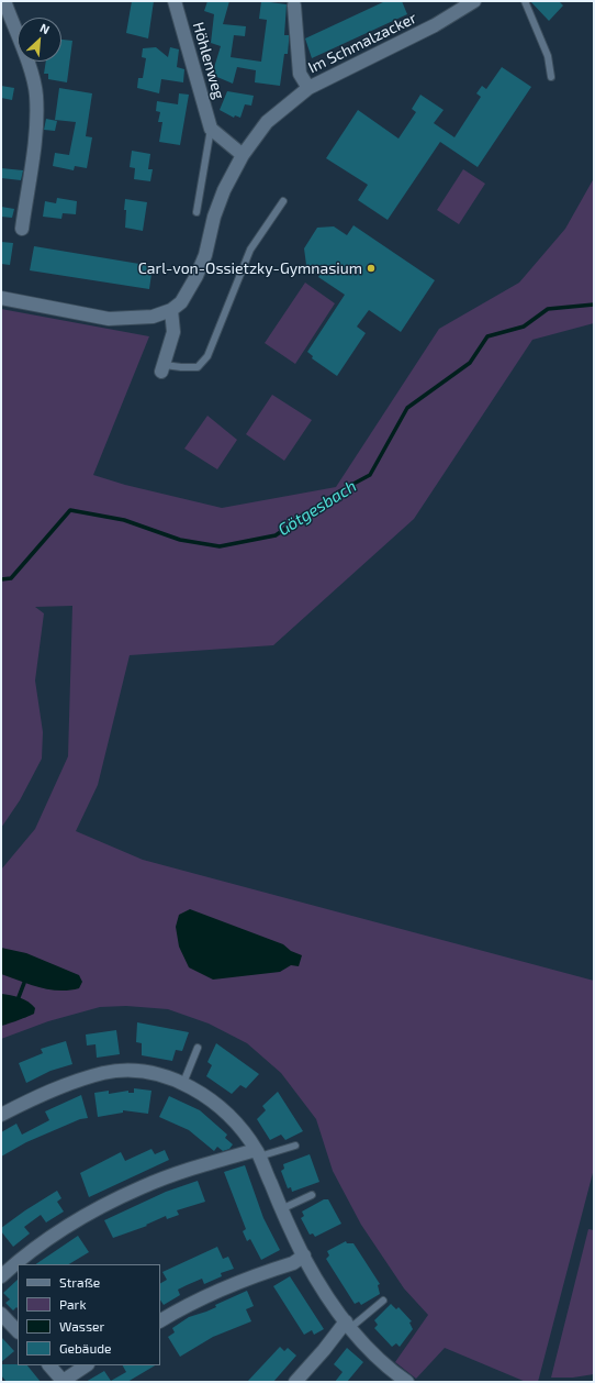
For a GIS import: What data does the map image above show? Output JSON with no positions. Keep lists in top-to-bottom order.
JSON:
{
  "streets": {
    "street": ["Im Schmalzacker", "Höhlenweg"]
  },
  "water": ["Götgesbach"],
  "places": ["Carl-von-Ossietzky-Gymnasium"],
  "legend": [
    "Straße",
    "Park",
    "Wasser",
    "Gebäude"
  ],
  "north": "top right"
}
